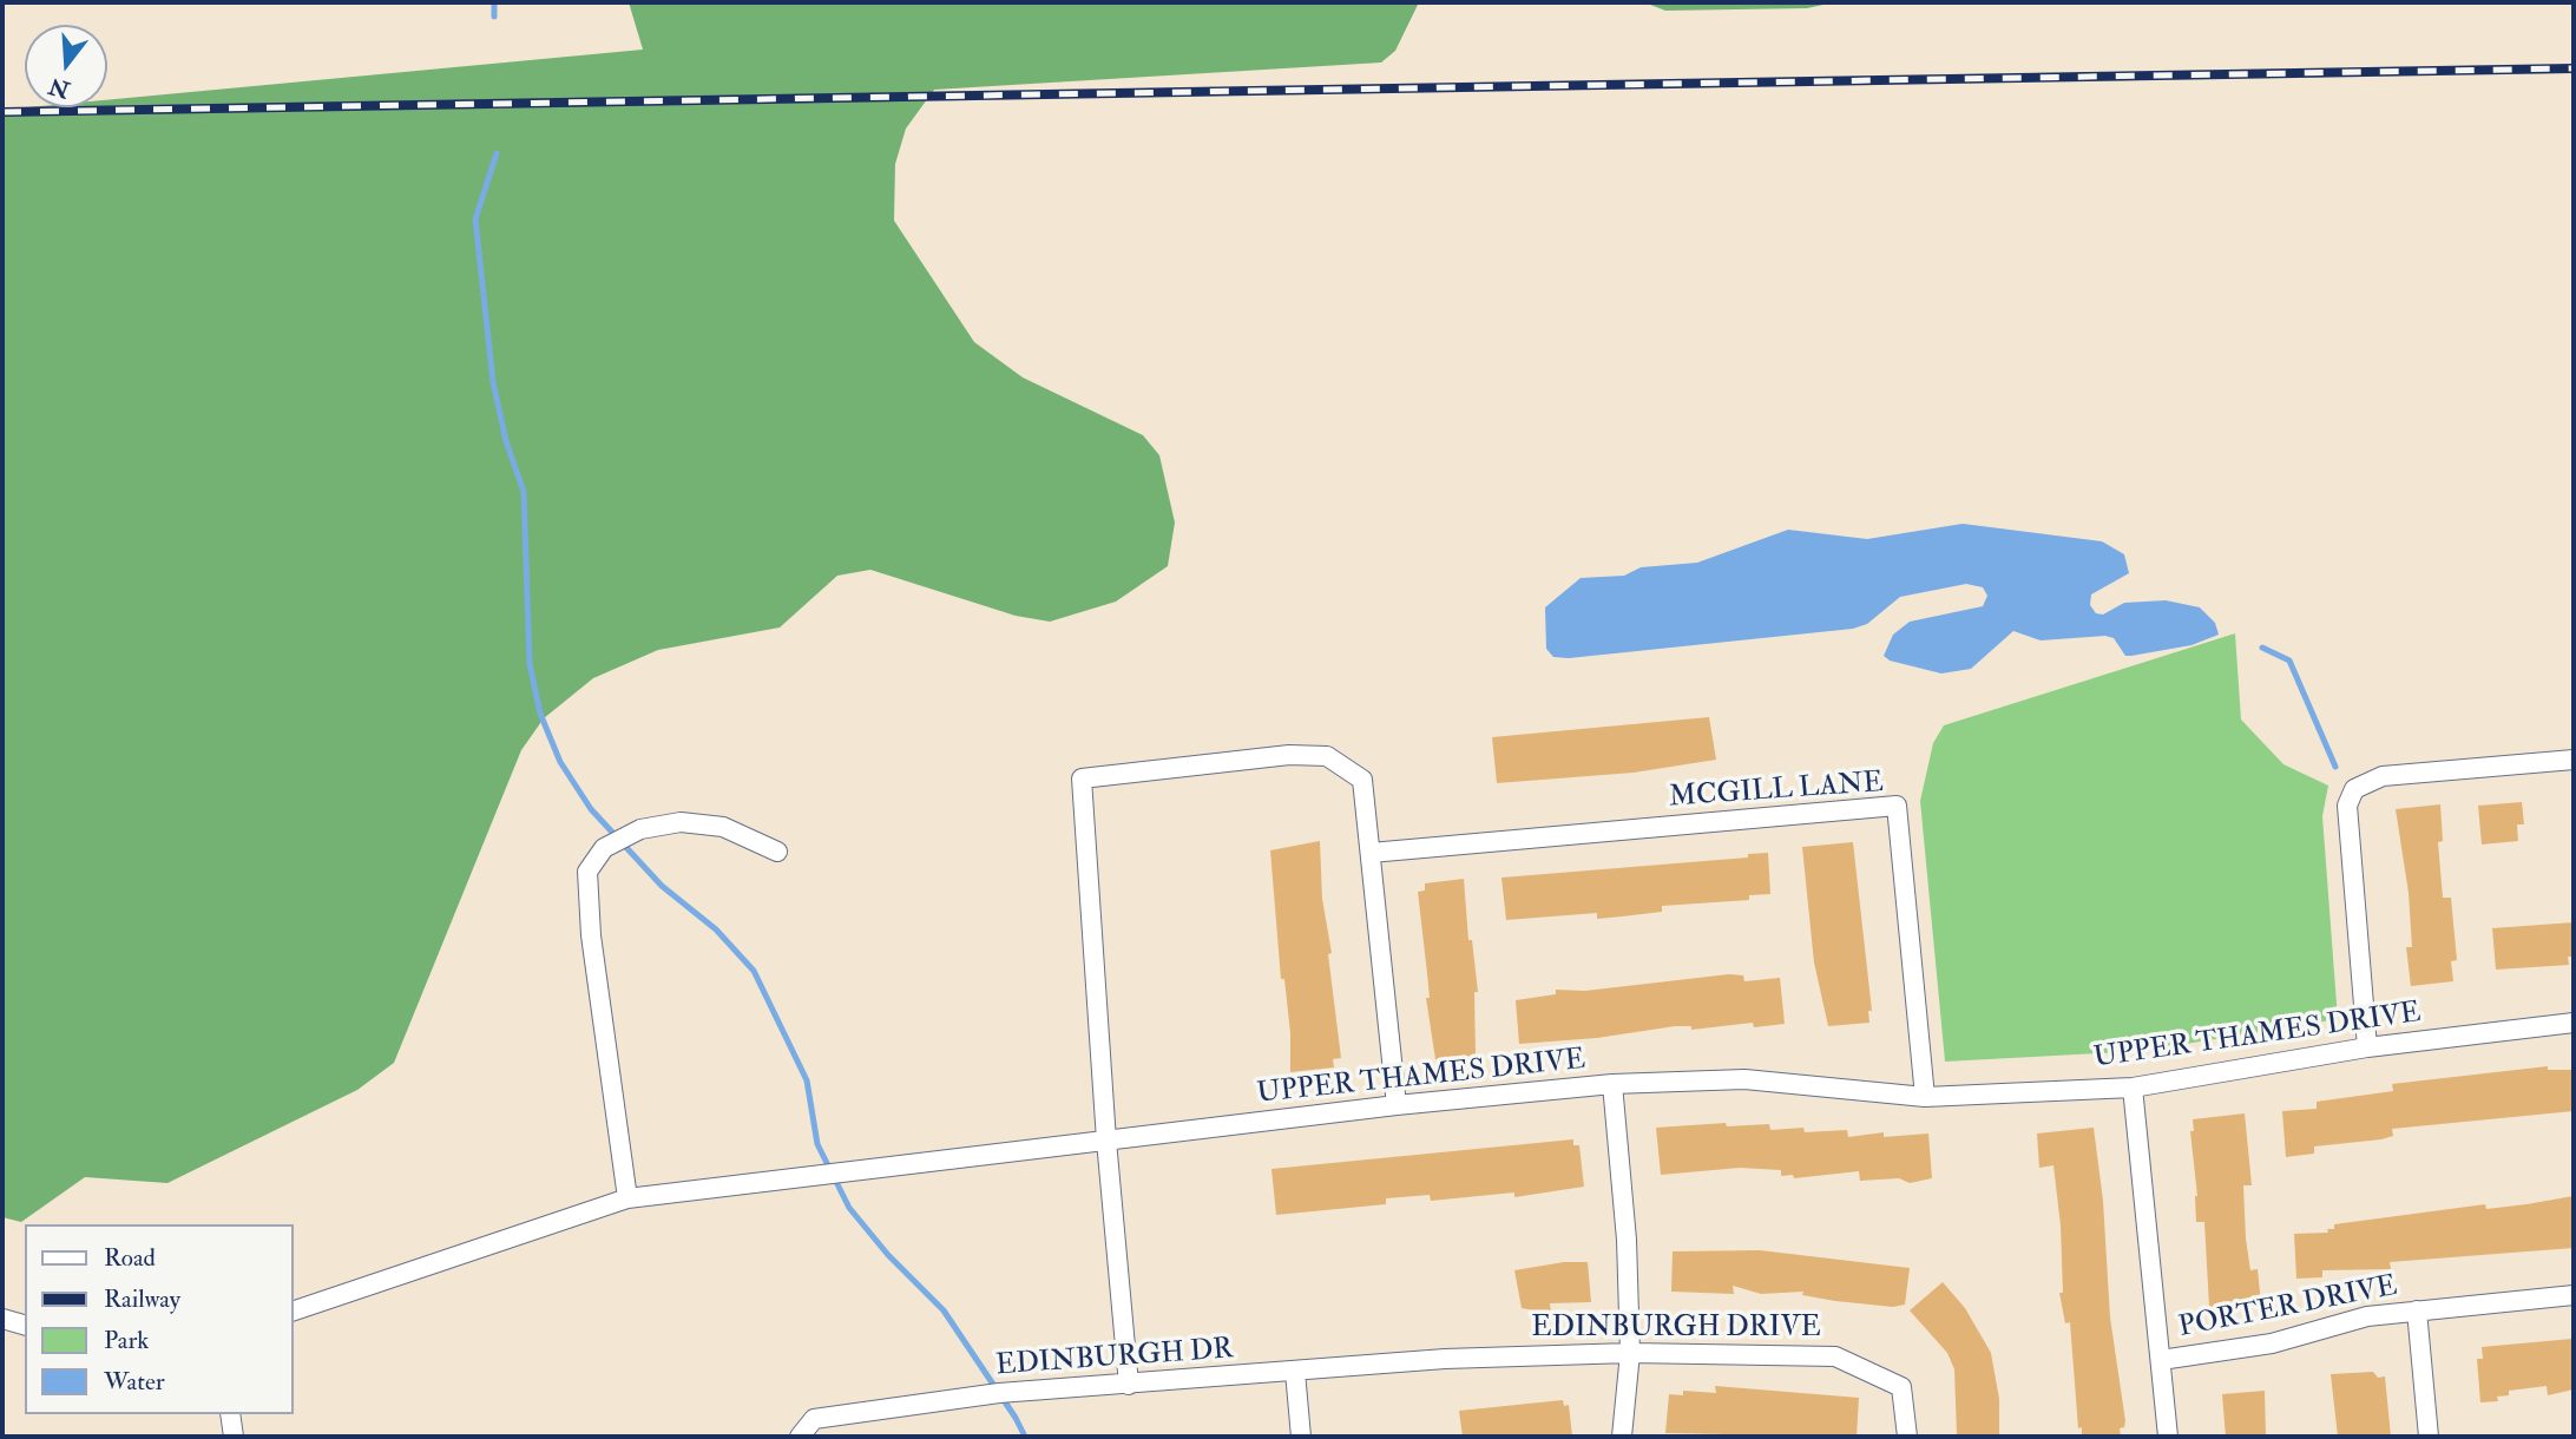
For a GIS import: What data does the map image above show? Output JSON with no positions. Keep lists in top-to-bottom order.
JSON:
{
  "streets": {
    "street": [
      "MCGILL LANE",
      "UPPER THAMES DRIVE",
      "PORTER DRIVE",
      "EDINBURGH DRIVE",
      "EDINBURGH DR"
    ]
  },
  "crossings": [
    ["MCGILL LANE", "UPPER THAMES DRIVE"],
    ["EDINBURGH DRIVE", "EDINBURGH DR"]
  ],
  "legend": [
    "Road",
    "Railway",
    "Park",
    "Water"
  ],
  "north": "bottom"
}
